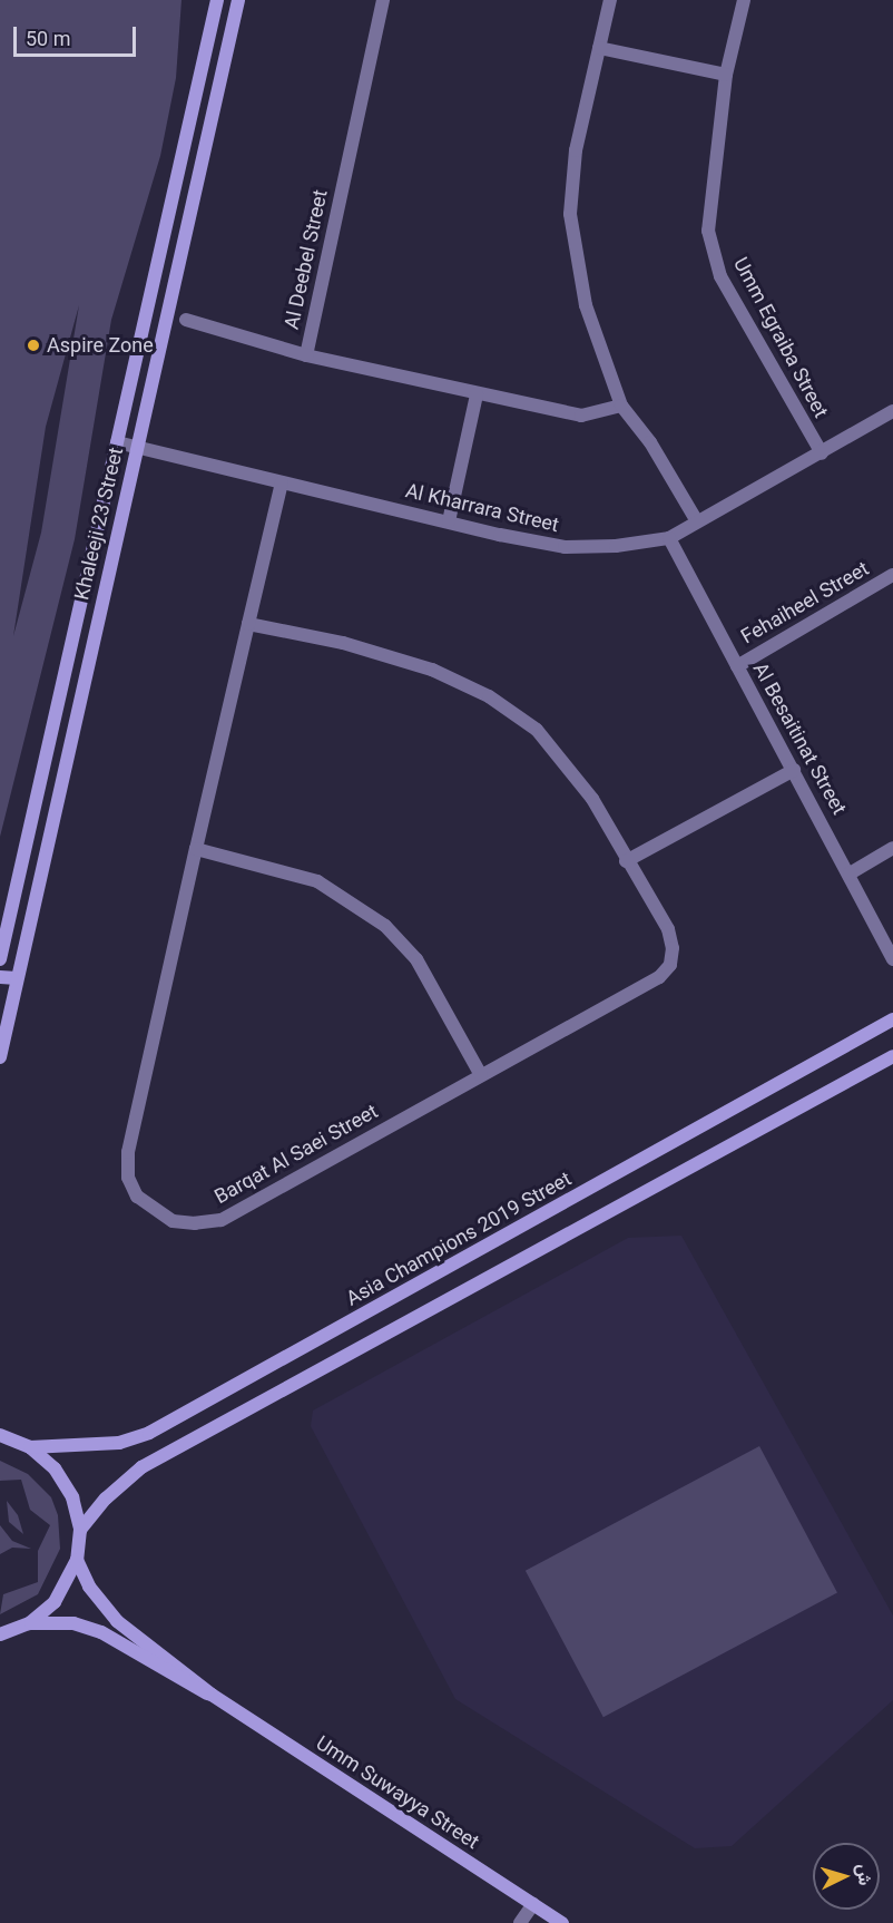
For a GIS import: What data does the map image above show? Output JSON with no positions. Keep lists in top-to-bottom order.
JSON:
{
  "streets": {
    "main road": ["Khaleeji 23 Street", "Asia Champions 2019 Street", "Umm Suwayya Street"],
    "street": [
      "Al Deebel Street",
      "Umm Egraiba Street",
      "Al Kharrara Street",
      "Fehaiheel Street",
      "Al Besaitinat Street",
      "Barqat Al Saei Street"
    ]
  },
  "crossings": [
    ["Umm Egraiba Street", "Al Kharrara Street"],
    ["Al Kharrara Street", "Khaleeji 23 Street"],
    ["Al Kharrara Street", "Al Besaitinat Street"],
    ["Al Kharrara Street", "Barqat Al Saei Street"],
    ["Fehaiheel Street", "Al Besaitinat Street"]
  ],
  "places": ["Aspire Zone"],
  "scale_bar": "50 m",
  "north": "right"
}
